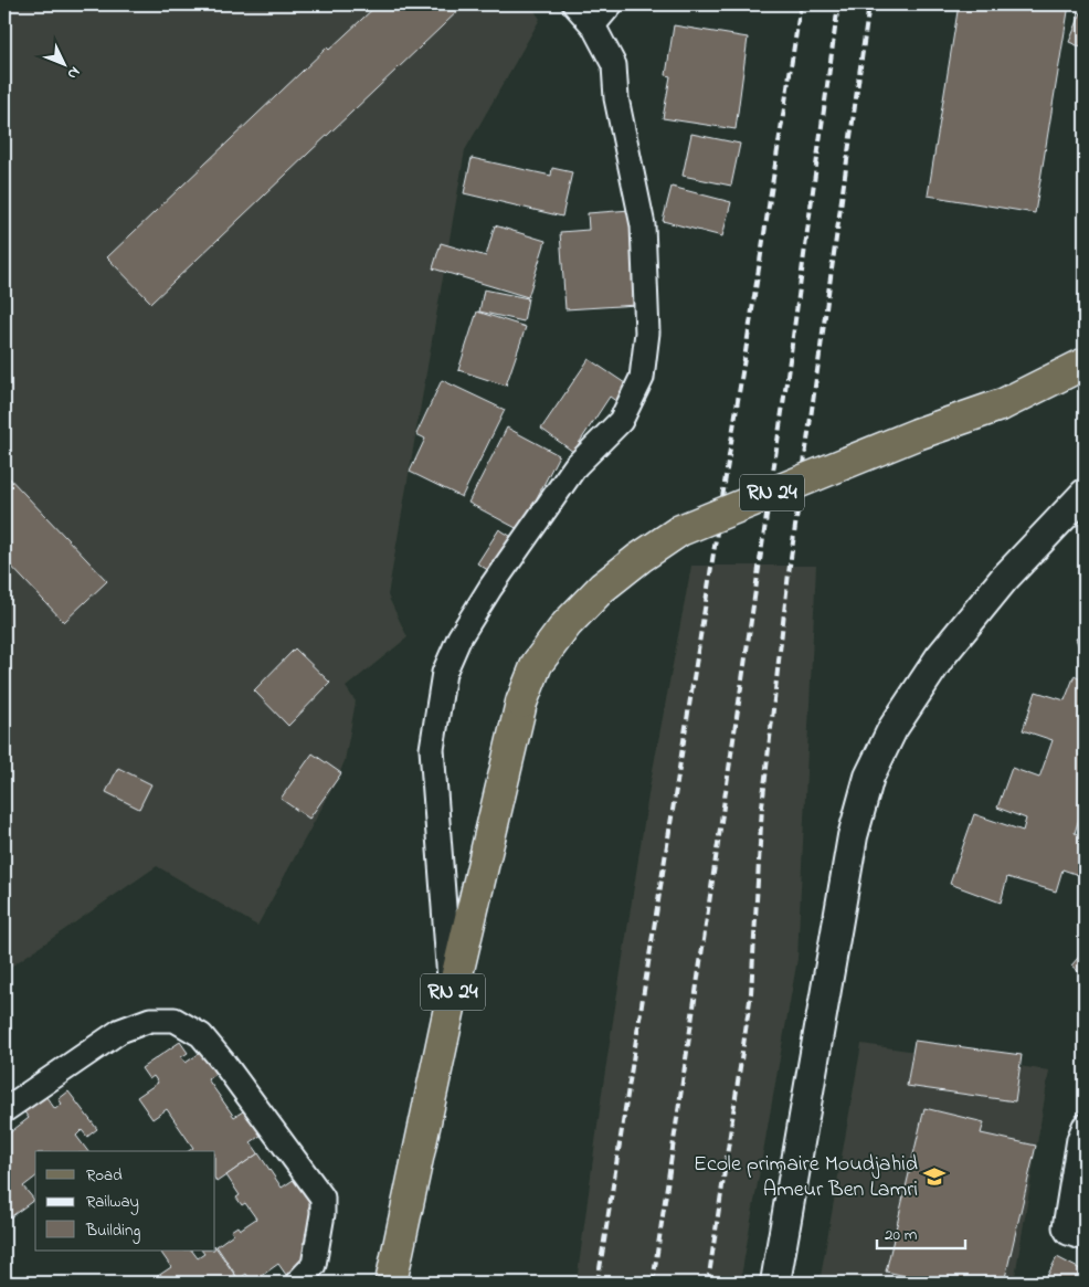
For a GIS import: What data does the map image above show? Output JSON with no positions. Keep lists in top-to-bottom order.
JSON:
{
  "streets": {
    "main road": ["RN 24"]
  },
  "places": {
    "school or university": ["Ecole primaire Moudjahid Ameur Ben Lamri"]
  },
  "legend": ["Road", "Railway", "Building"],
  "scale_bar": "20 m",
  "north": "bottom right"
}
